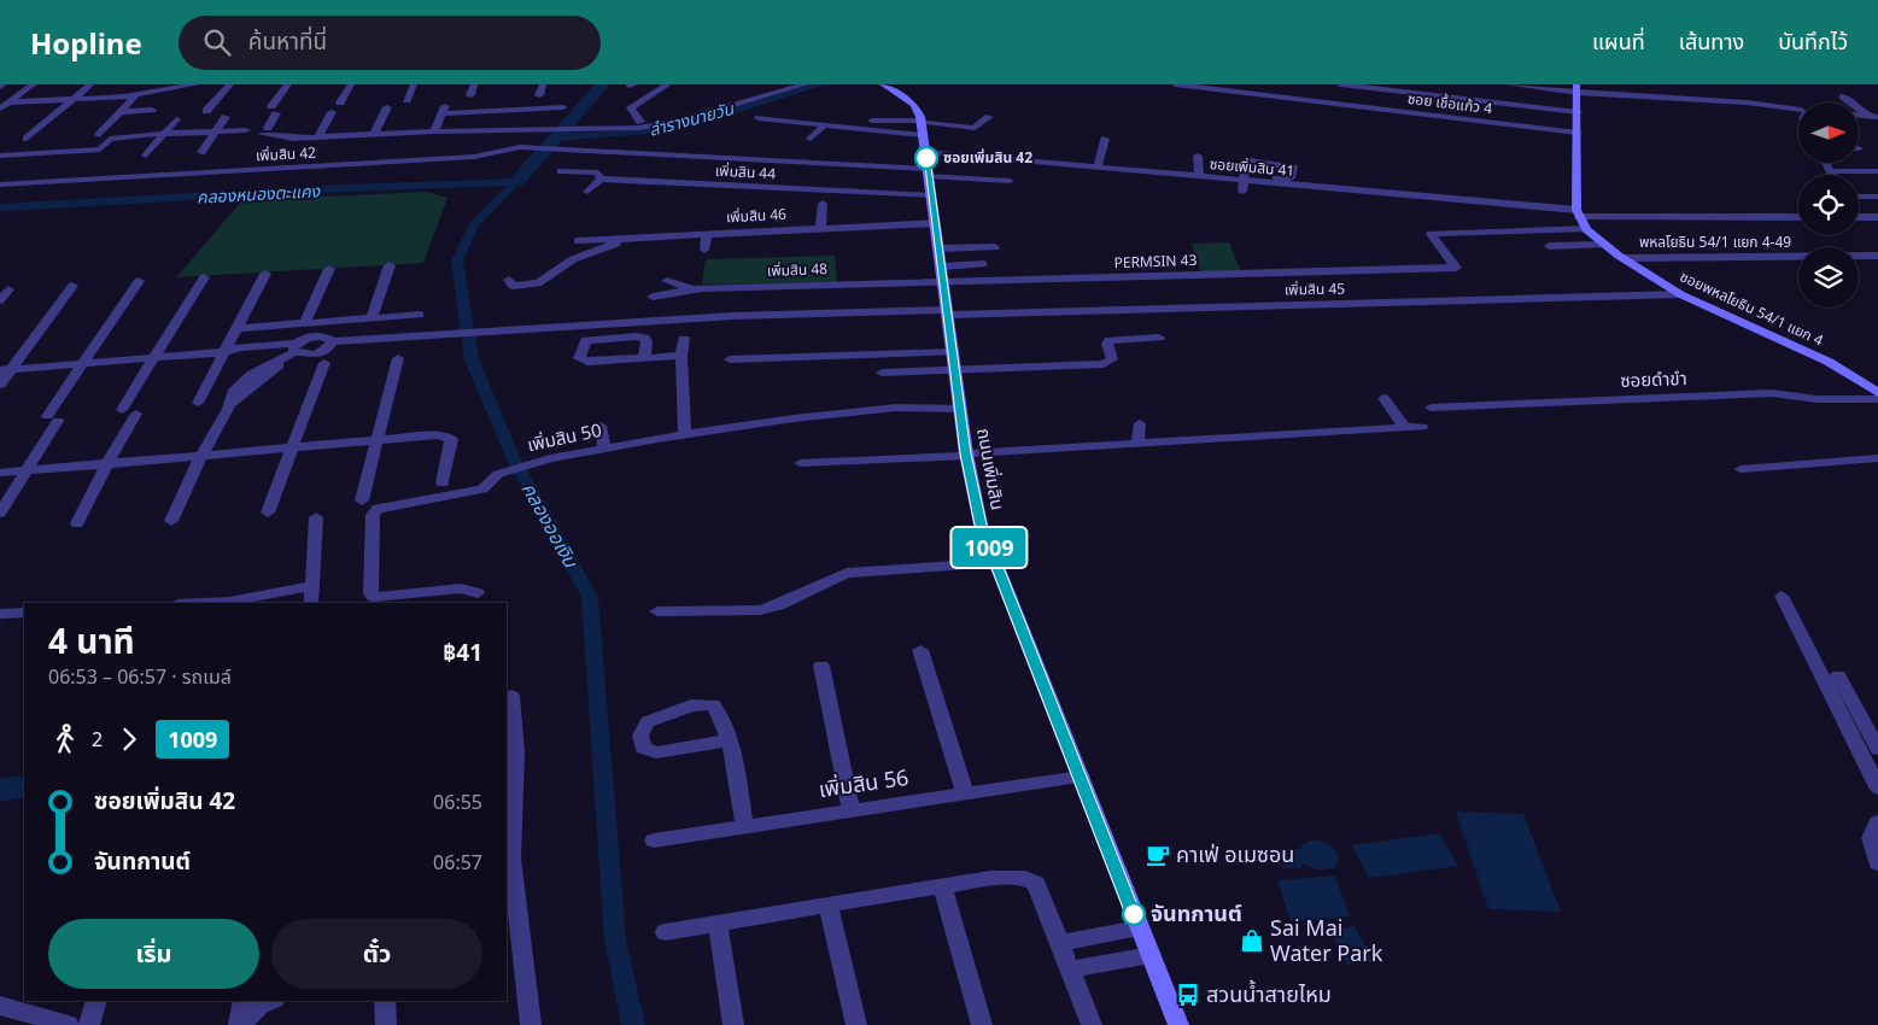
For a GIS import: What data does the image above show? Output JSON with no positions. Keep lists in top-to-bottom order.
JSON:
{
  "streets": {
    "street": [
      "ซอย เชื้อแก้ว 4",
      "เพิ่มสิน 42",
      "ซอยเพิ่มสิน 41",
      "เพิ่มสิน 44",
      "เพิ่มสิน 46",
      "พหลโยธิน 54/1 แยก 4-49",
      "PERMSIN 43",
      "เพิ่มสิน 48",
      "เพิ่มสิน 45",
      "ซอยพหลโยธิน 54/1 แยก 4",
      "ซอยดำขำ",
      "เพิ่มสิน 50",
      "ถนนเพิ่มสิน",
      "เพิ่มสิน 56"
    ]
  },
  "crossings": [
    ["เพิ่มสิน 42", "ถนนเพิ่มสิน"],
    ["ซอยเพิ่มสิน 41", "PERMSIN 43"],
    ["ซอยเพิ่มสิน 41", "ซอยพหลโยธิน 54/1 แยก 4"],
    ["ซอยเพิ่มสิน 41", "ถนนเพิ่มสิน"],
    ["เพิ่มสิน 44", "ถนนเพิ่มสิน"],
    ["เพิ่มสิน 46", "ถนนเพิ่มสิน"],
    ["พหลโยธิน 54/1 แยก 4-49", "ซอยพหลโยธิน 54/1 แยก 4"],
    ["PERMSIN 43", "เพิ่มสิน 48"],
    ["PERMSIN 43", "ซอยพหลโยธิน 54/1 แยก 4"],
    ["PERMSIN 43", "ถนนเพิ่มสิน"],
    ["เพิ่มสิน 48", "ถนนเพิ่มสิน"],
    ["เพิ่มสิน 45", "ซอยพหลโยธิน 54/1 แยก 4"],
    ["เพิ่มสิน 45", "ถนนเพิ่มสิน"],
    ["เพิ่มสิน 50", "ถนนเพิ่มสิน"],
    ["ถนนเพิ่มสิน", "เพิ่มสิน 56"]
  ],
  "water": ["ลำรางนายวัน", "คลองหนองตะแคง", "คลองออเงิน"],
  "places": {
    "other": ["ซอยเพิ่มสิน 42", "จันทกานต์"],
    "cafe": ["คาเฟ่ อเมซอน"],
    "shop": ["Sai Mai Water Park"],
    "bus stop": ["สวนน้ำสายไหม"]
  },
  "lines": ["bus line 1009"],
  "north": "right",
  "page": {
    "header": "Hopline",
    "search": "ค้นหาที่นี่",
    "nav": ["แผนที่", "เส้นทาง", "บันทึกไว้"],
    "on_map": "1009",
    "heading": ["4 นาที", "06:53 – 06:57 · รถเมล์", "฿41"],
    "legs": ["2", "1009"],
    "list": [
      {
        "name": "ซอยเพิ่มสิน 42",
        "value": "06:55"
      },
      {
        "name": "จันทกานต์",
        "value": "06:57"
      }
    ],
    "buttons": ["เริ่ม", "ตั๋ว"]
  }
}
